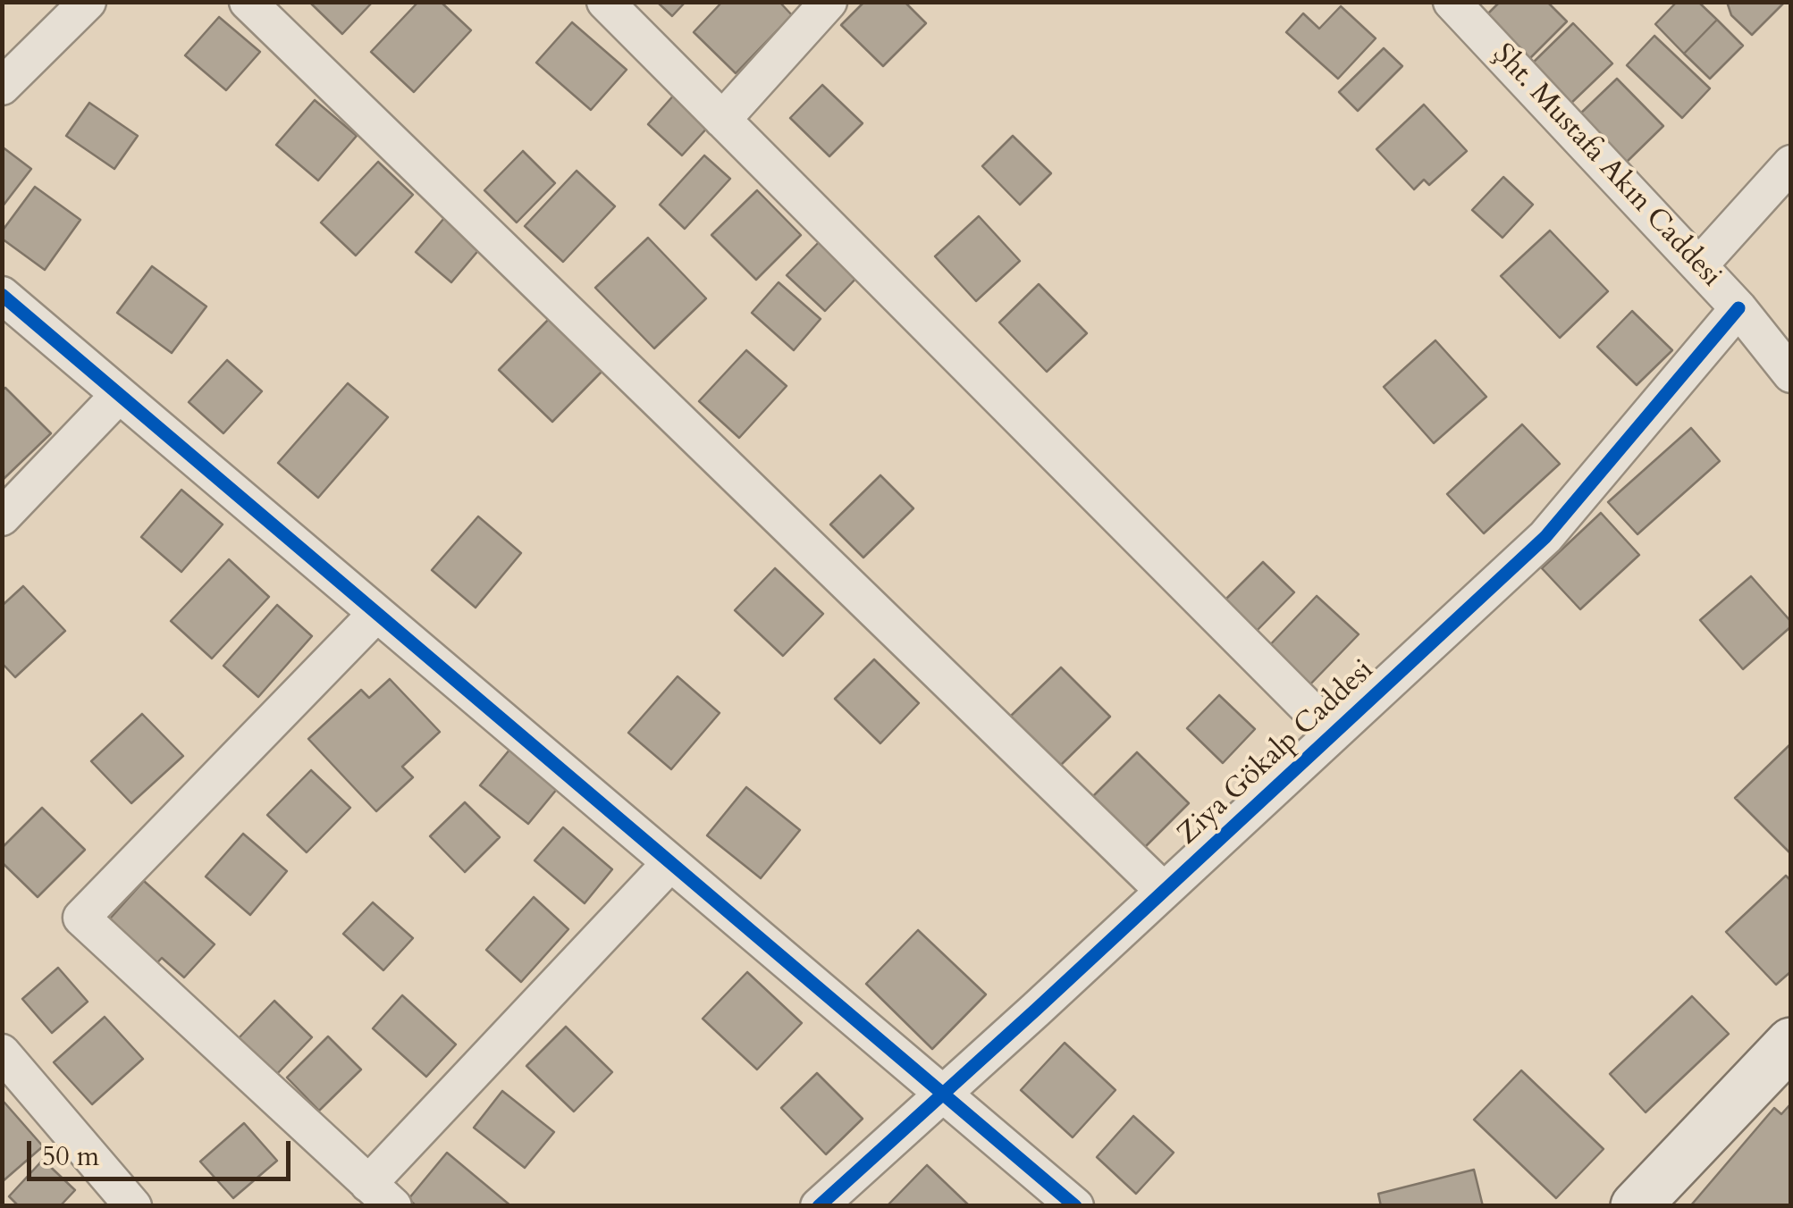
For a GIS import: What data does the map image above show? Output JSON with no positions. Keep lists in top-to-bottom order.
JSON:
{
  "streets": {
    "street": ["Şht. Mustafa Akın Caddesi", "Ziya Gökalp Caddesi"]
  },
  "crossings": [
    ["Şht. Mustafa Akın Caddesi", "Ziya Gökalp Caddesi"]
  ],
  "scale_bar": "50 m"
}
